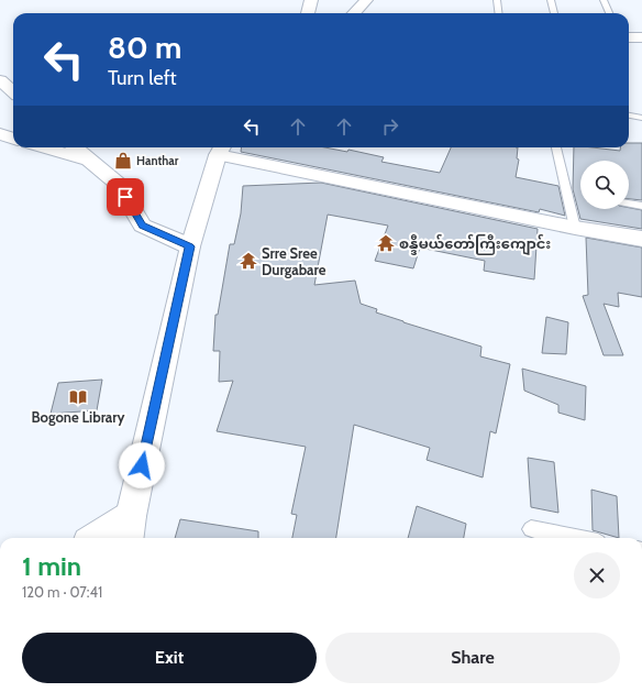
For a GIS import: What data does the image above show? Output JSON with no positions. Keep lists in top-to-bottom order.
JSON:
{
  "places": {
    "shop": ["Hanthar"],
    "temple": ["စန္ဒီမယ်တော်ကြီးကျောင်း", "Srre Sree Durgabare"],
    "library": ["Bogone Library"]
  },
  "page": {
    "turn": ["80 m", "Turn left"],
    "heading": ["1 min", "120 m · 07:41"],
    "buttons": ["Exit", "Share"]
  }
}
